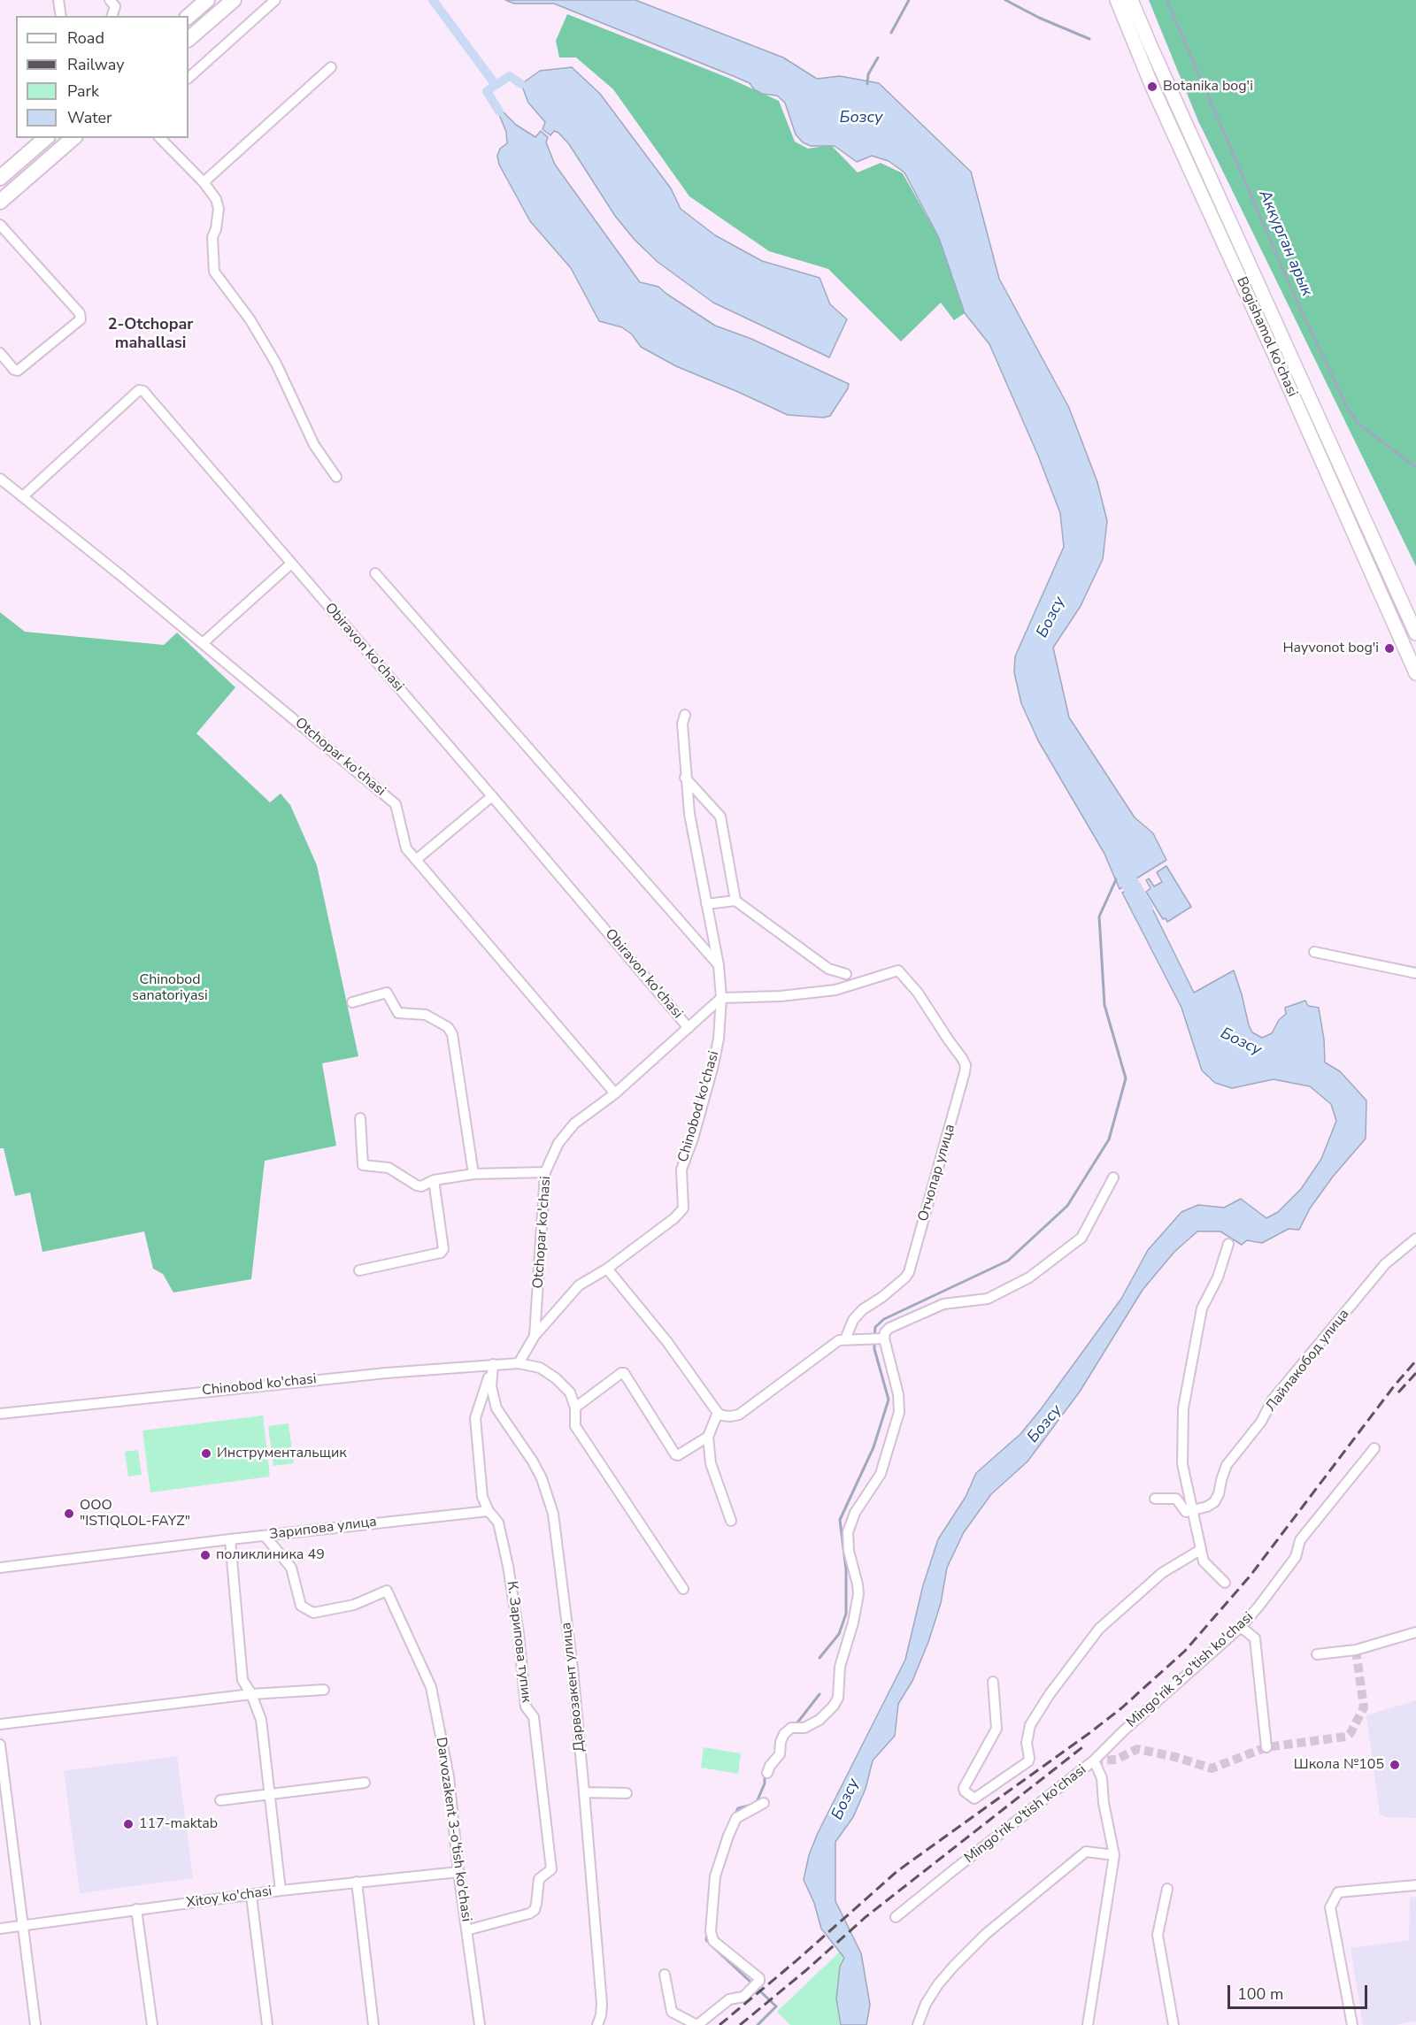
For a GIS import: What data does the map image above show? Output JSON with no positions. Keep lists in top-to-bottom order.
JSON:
{
  "streets": {
    "main road": ["Bogishamol ko'chasi"],
    "street": [
      "Obiravon ko'chasi",
      "Otchopar ko'chasi",
      "Chinobod ko'chasi",
      "Отчопар улица",
      "Лайлакобод улица",
      "Зарипова улица",
      "К. Зарипова тупик",
      "Mingo'rik 3-o'tish ko'chasi",
      "Дарвозакент улица",
      "Mingo'rik o'tish ko'chasi",
      "Darvozakent 3-o'tish ko'chasi",
      "Xitoy ko'chasi"
    ]
  },
  "crossings": [
    ["Obiravon ko'chasi", "Otchopar ko'chasi"],
    ["Otchopar ko'chasi", "Chinobod ko'chasi"],
    ["Otchopar ko'chasi", "Отчопар улица"],
    ["Chinobod ko'chasi", "Отчопар улица"],
    ["Chinobod ko'chasi", "К. Зарипова тупик"],
    ["Chinobod ko'chasi", "Дарвозакент улица"],
    ["Зарипова улица", "К. Зарипова тупик"],
    ["Зарипова улица", "Darvozakent 3-o'tish ko'chasi"],
    ["К. Зарипова тупик", "Дарвозакент улица"],
    ["К. Зарипова тупик", "Darvozakent 3-o'tish ko'chasi"],
    ["Mingo'rik 3-o'tish ko'chasi", "Mingo'rik o'tish ko'chasi"],
    ["Darvozakent 3-o'tish ko'chasi", "Xitoy ko'chasi"]
  ],
  "districts": ["2-Otchopar mahallasi"],
  "water": ["Бозсу", "Аккурган арык"],
  "parks": ["Chinobod sanatoriyasi"],
  "places": [
    "Botanika bog'i",
    "Hayvonot bog'i",
    "Инструментальщик",
    "ООО \"ISTIQLOL-FAYZ\"",
    "поликлиника 49",
    "Школа №105",
    "117-maktab"
  ],
  "legend": [
    "Road",
    "Railway",
    "Park",
    "Water"
  ],
  "scale_bar": "100 m"
}
